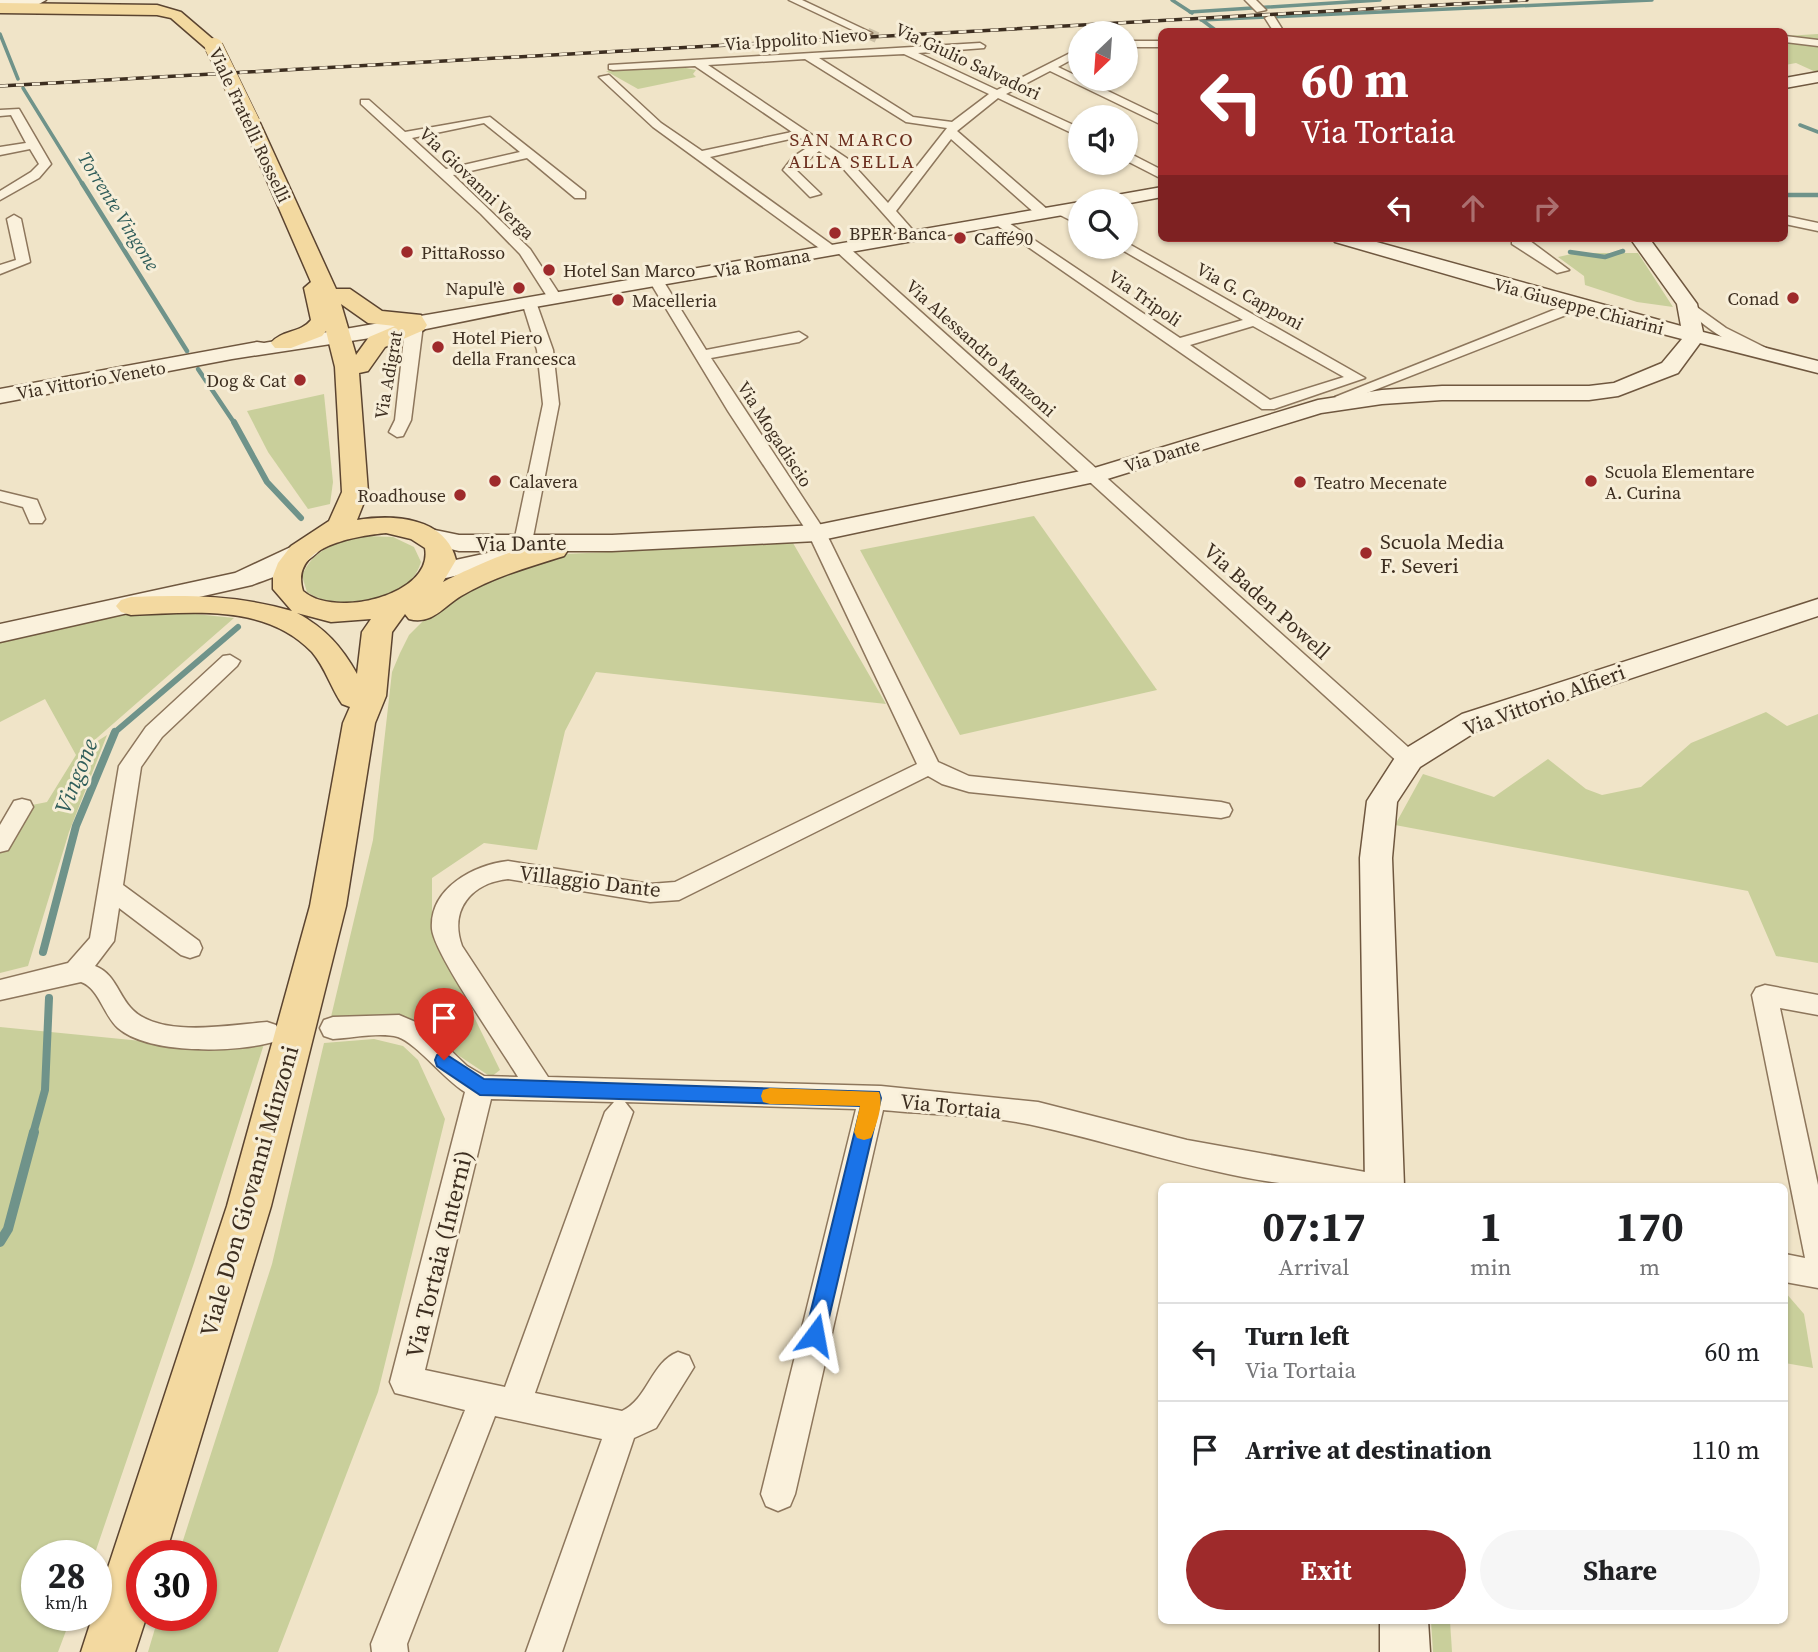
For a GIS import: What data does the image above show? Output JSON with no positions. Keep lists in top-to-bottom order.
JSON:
{
  "streets": {
    "main road": ["Viale Fratelli Rosselli", "Viale Don Giovanni Minzoni"],
    "street": [
      "Via Ippolito Nievo",
      "Via Giulio Salvadori",
      "Via Giovanni Verga",
      "Via Romana",
      "Via G. Capponi",
      "Via Tripoli",
      "Via Giuseppe Chiarini",
      "Via Alessandro Manzoni",
      "Via Adigrat",
      "Via Vittorio Veneto",
      "Via Mogadiscio",
      "Via Dante",
      "Via Baden Powell",
      "Via Vittorio Alfieri",
      "Villaggio Dante",
      "Via Tortaia",
      "Via Tortaia (Interni)"
    ]
  },
  "crossings": [
    ["Via Ippolito Nievo", "Via Giulio Salvadori"],
    ["Viale Fratelli Rosselli", "Via Romana"],
    ["Viale Fratelli Rosselli", "Via Adigrat"],
    ["Viale Fratelli Rosselli", "Via Dante"],
    ["Via Giovanni Verga", "Via Romana"],
    ["Via Romana", "Via Tripoli"],
    ["Via Romana", "Via Alessandro Manzoni"],
    ["Via Romana", "Via Adigrat"],
    ["Via Romana", "Via Vittorio Veneto"],
    ["Via Romana", "Via Mogadiscio"],
    ["Via Romana", "Via Dante"],
    ["Via Giuseppe Chiarini", "Via Dante"],
    ["Via Alessandro Manzoni", "Via Dante"],
    ["Via Alessandro Manzoni", "Via Baden Powell"],
    ["Via Adigrat", "Via Dante"],
    ["Via Mogadiscio", "Via Dante"],
    ["Via Dante", "Via Baden Powell"],
    ["Via Baden Powell", "Via Vittorio Alfieri"],
    ["Villaggio Dante", "Via Tortaia"],
    ["Via Tortaia", "Via Tortaia (Interni)"]
  ],
  "districts": ["SAN MARCO ALLA SELLA"],
  "water": ["Torrente Vingone", "Vingone"],
  "places": [
    "BPER Banca",
    "Caffé90",
    "PittaRosso",
    "Hotel San Marco",
    "Napul'è",
    "Conad",
    "Macelleria",
    "Hotel Piero della Francesca",
    "Dog & Cat",
    "Calavera",
    "Scuola Elementare A. Curina",
    "Teatro Mecenate",
    "Roadhouse",
    "Scuola Media F. Severi"
  ],
  "north": "bottom left",
  "page": {
    "turn": ["60 m", "Via Tortaia"],
    "eta": [
      "07:17",
      "Arrival",
      "1",
      "min",
      "170",
      "m"
    ],
    "list": [
      {
        "name": "Turn left",
        "note": "Via Tortaia",
        "value": "60 m"
      },
      {
        "name": "Arrive at destination",
        "value": "110 m"
      }
    ],
    "buttons": ["Exit", "Share"],
    "speed": "28 km/h",
    "limit": "30"
  }
}
